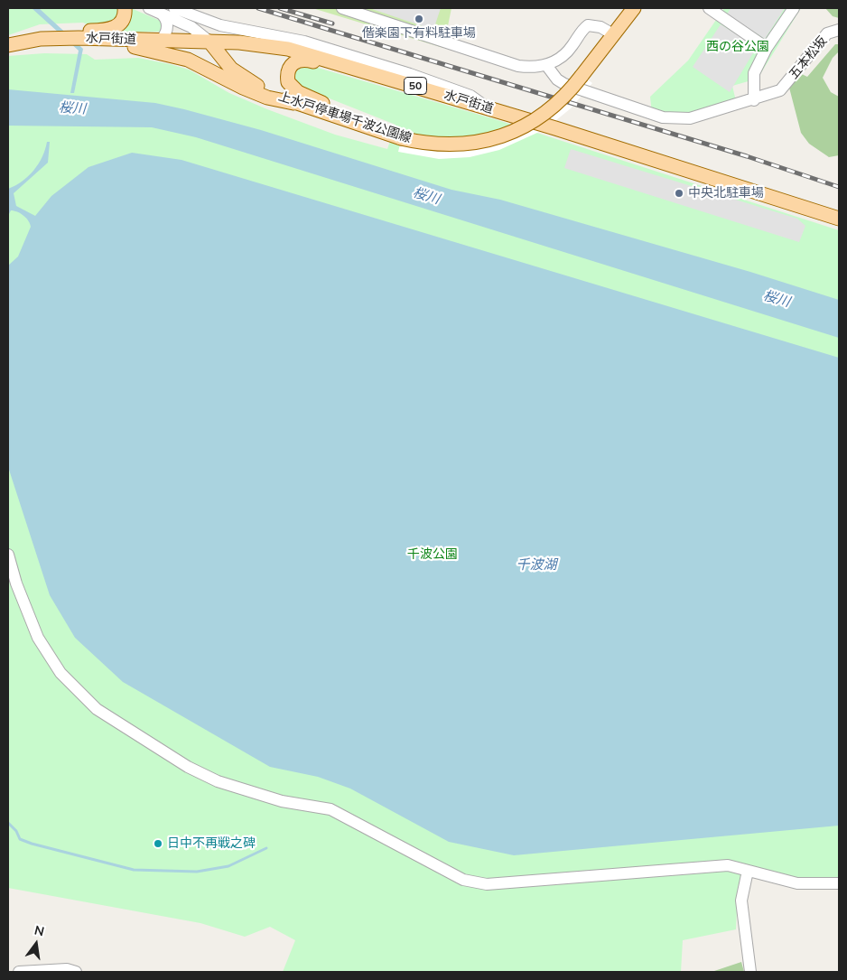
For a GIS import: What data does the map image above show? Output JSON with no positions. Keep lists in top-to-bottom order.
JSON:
{
  "streets": {
    "main road": ["水戸街道", "50", "上水戸停車場千波公園線"],
    "street": ["五本松坂"]
  },
  "crossings": [
    ["水戸街道", "上水戸停車場千波公園線"]
  ],
  "water": ["桜川", "千波湖"],
  "parks": ["西の谷公園", "千波公園"],
  "places": ["偕楽園下有料駐車場", "中央北駐車場", "日中不再戦之碑"],
  "north": "top"
}
